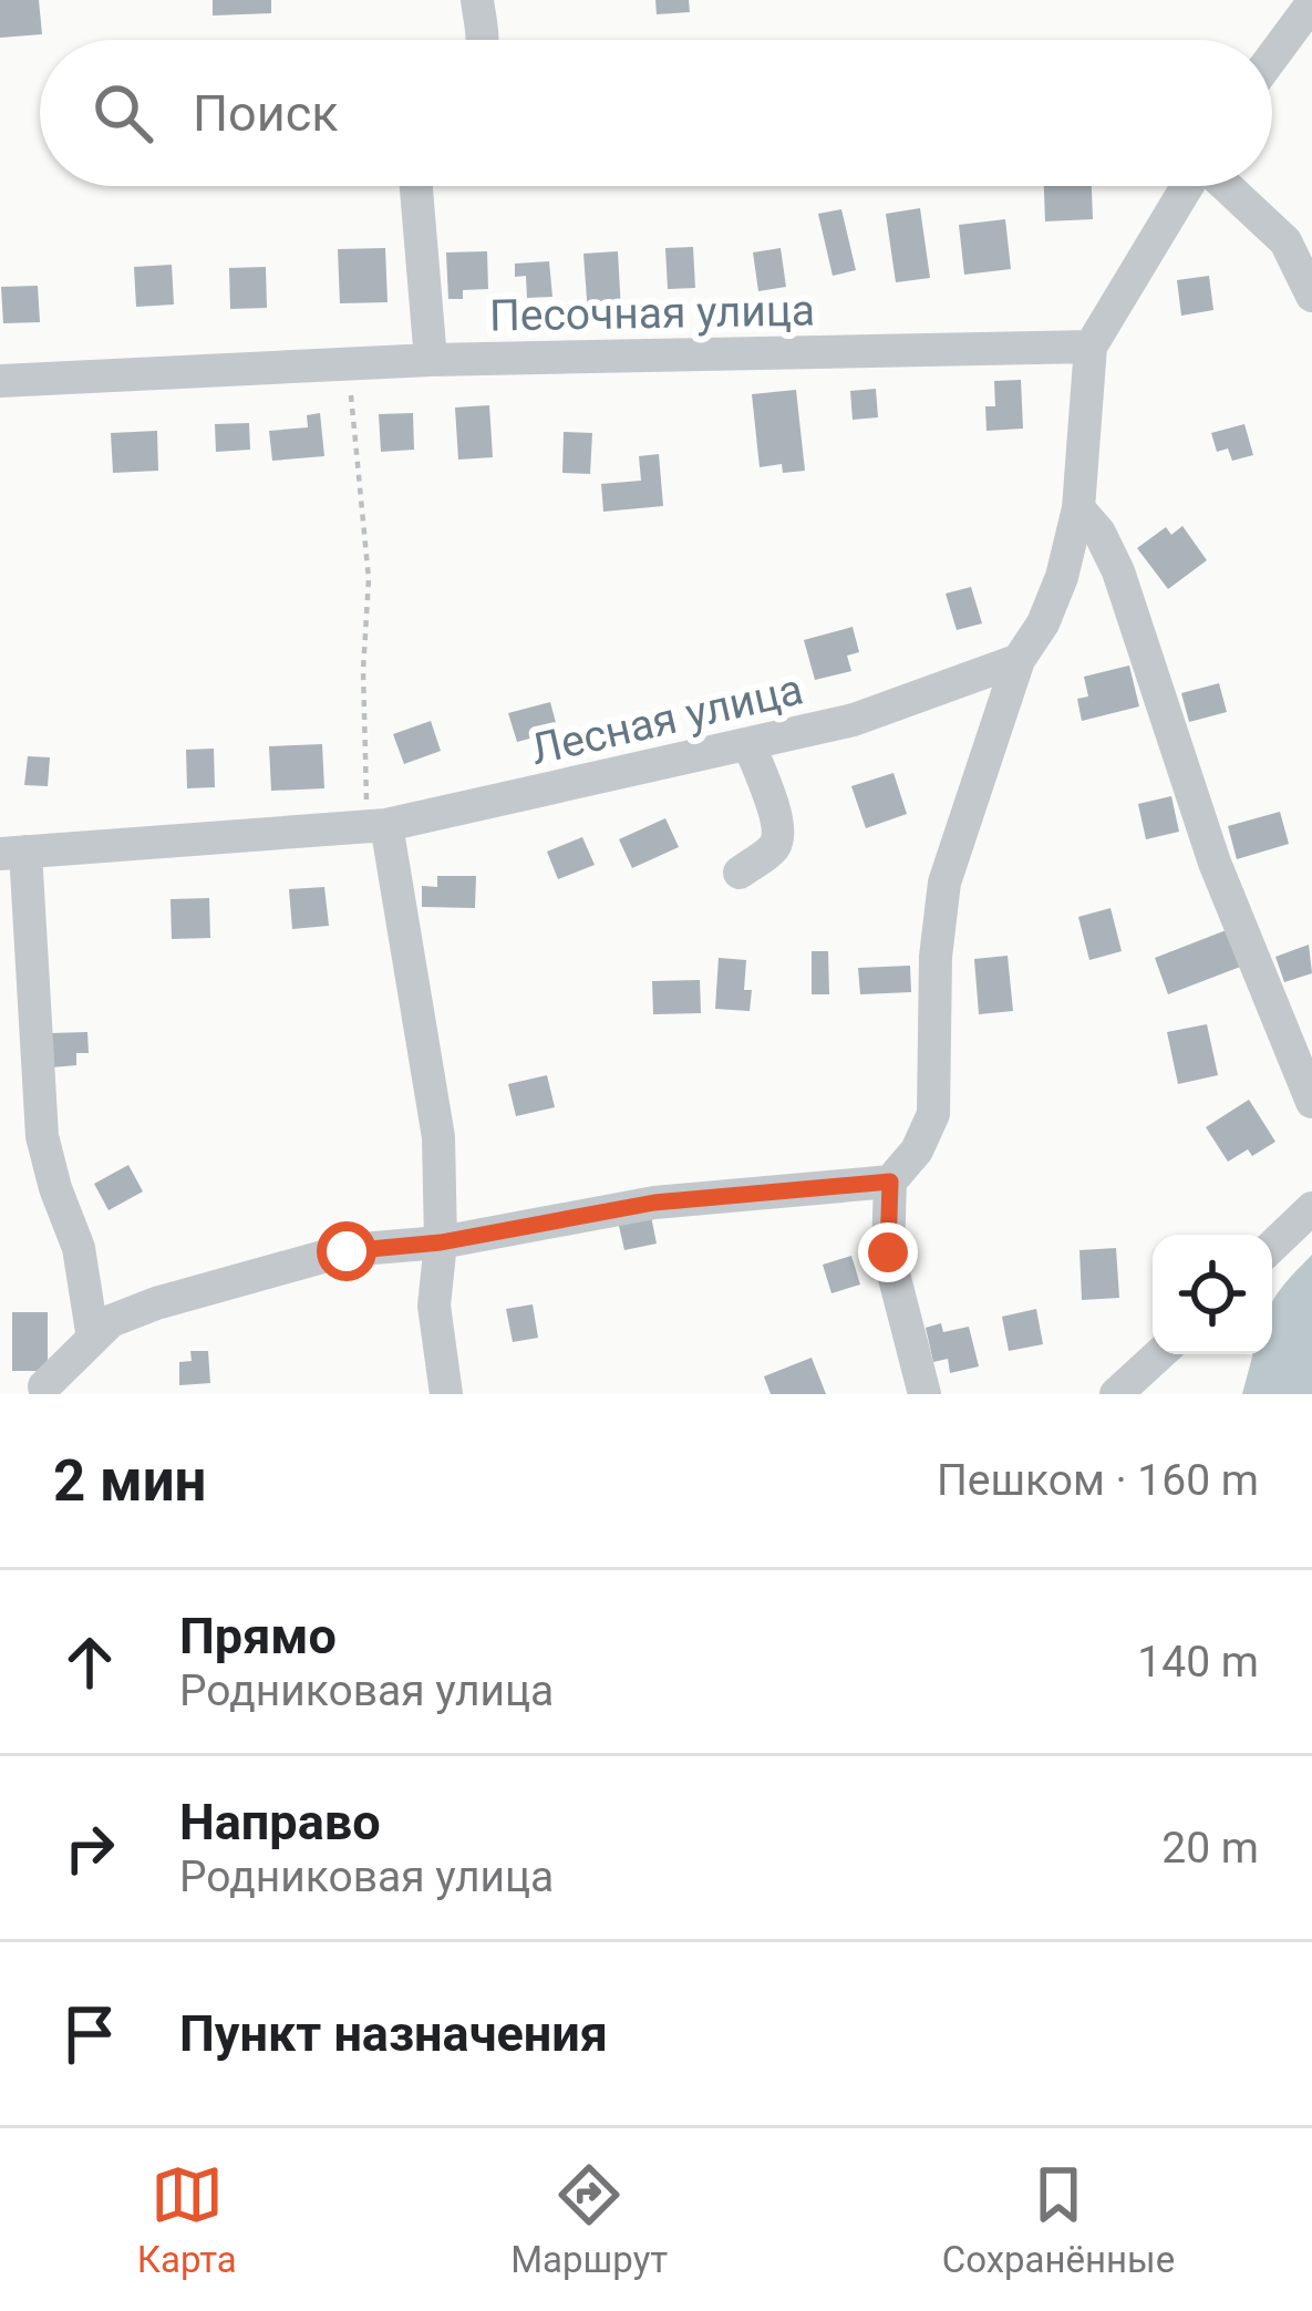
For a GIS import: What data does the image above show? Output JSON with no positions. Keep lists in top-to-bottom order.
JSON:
{
  "streets": {
    "street": ["Песочная улица", "Лесная улица"]
  },
  "page": {
    "search": "Поиск",
    "heading": ["2 мин", "Пешком · 160 m"],
    "list": [
      ["Прямо", "Родниковая улица", "140 m"],
      ["Направо", "Родниковая улица", "20 m"],
      "Пункт назначения"
    ],
    "nav": ["Карта", "Маршрут", "Сохранённые"]
  }
}
